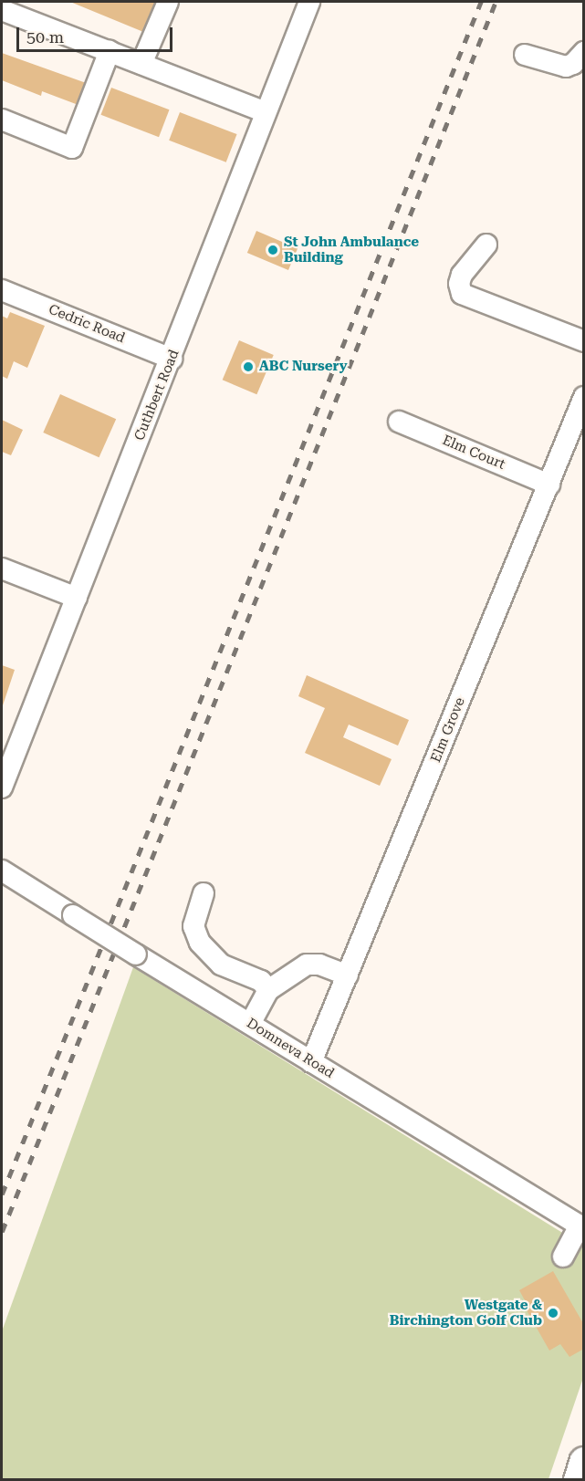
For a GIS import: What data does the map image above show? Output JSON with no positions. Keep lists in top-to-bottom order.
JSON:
{
  "streets": {
    "street": [
      "Cedric Road",
      "Cuthbert Road",
      "Elm Court",
      "Elm Grove",
      "Domneva Road"
    ]
  },
  "crossings": [
    ["Cedric Road", "Cuthbert Road"],
    ["Elm Court", "Elm Grove"],
    ["Elm Grove", "Domneva Road"]
  ],
  "places": ["St John Ambulance Building", "ABC Nursery", "Westgate & Birchington Golf Club"],
  "scale_bar": "50 m"
}
